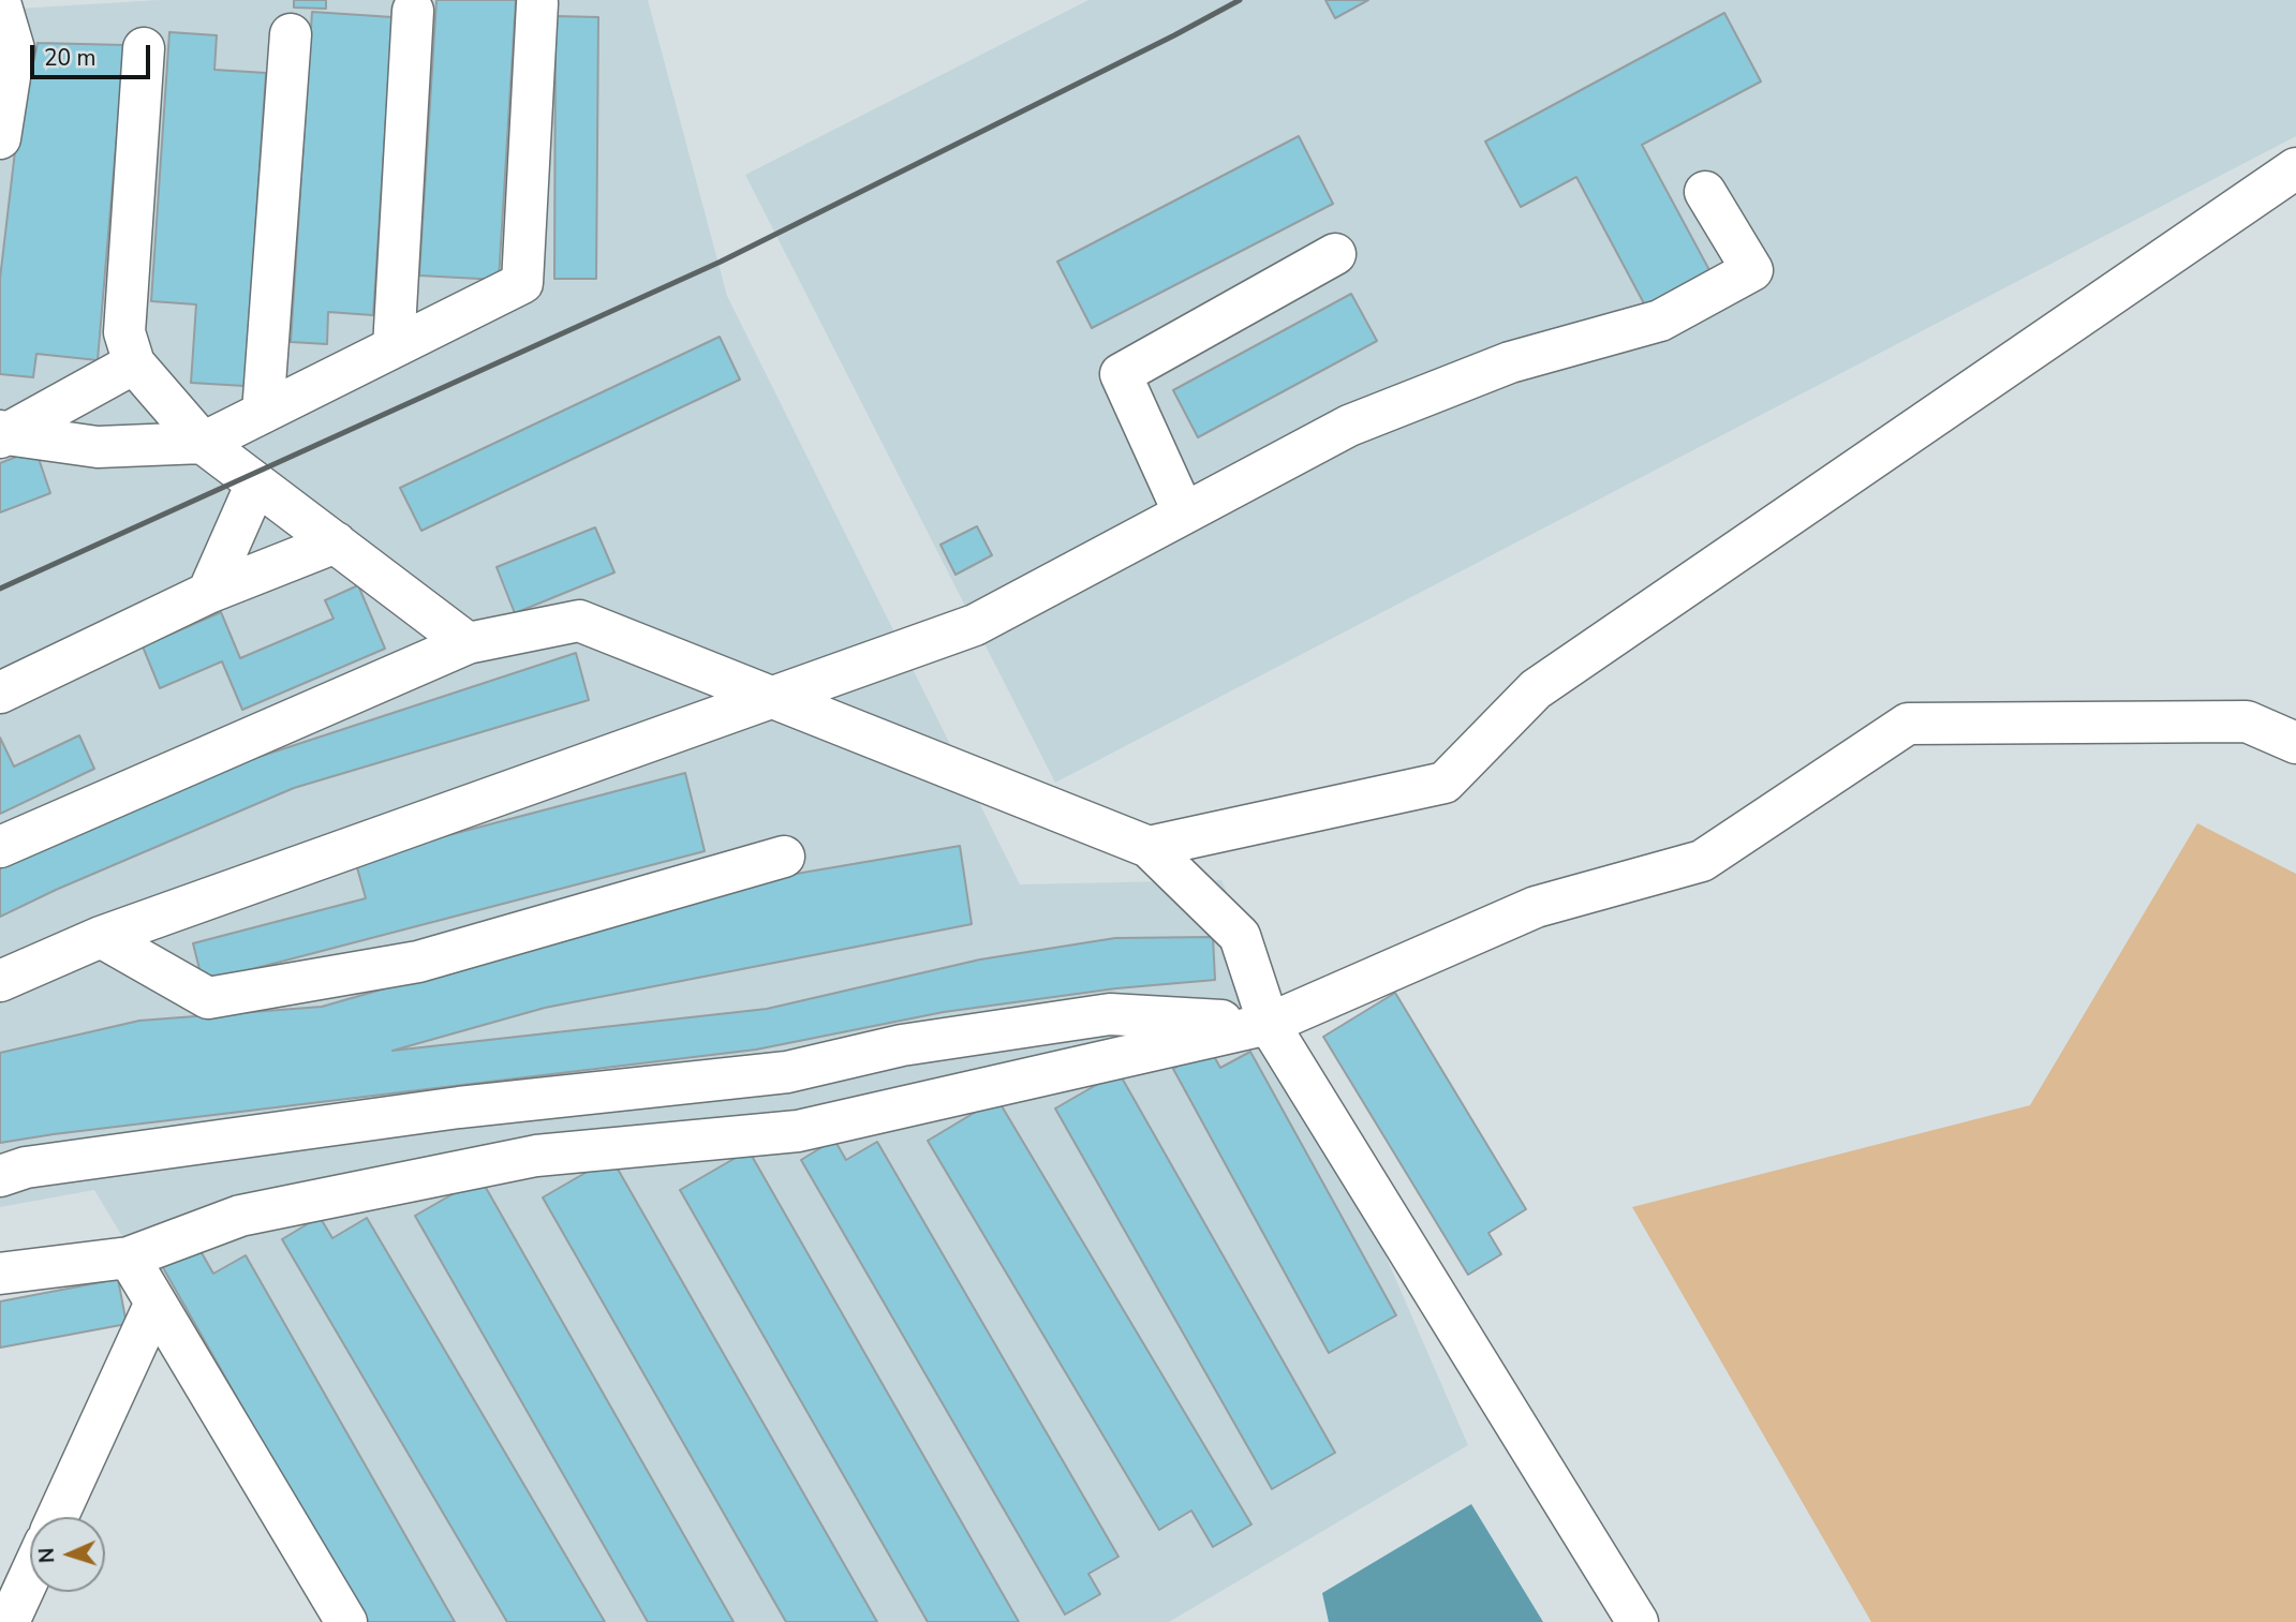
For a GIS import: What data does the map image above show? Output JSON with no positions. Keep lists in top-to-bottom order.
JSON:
{
  "scale_bar": "20 m",
  "north": "left"
}
